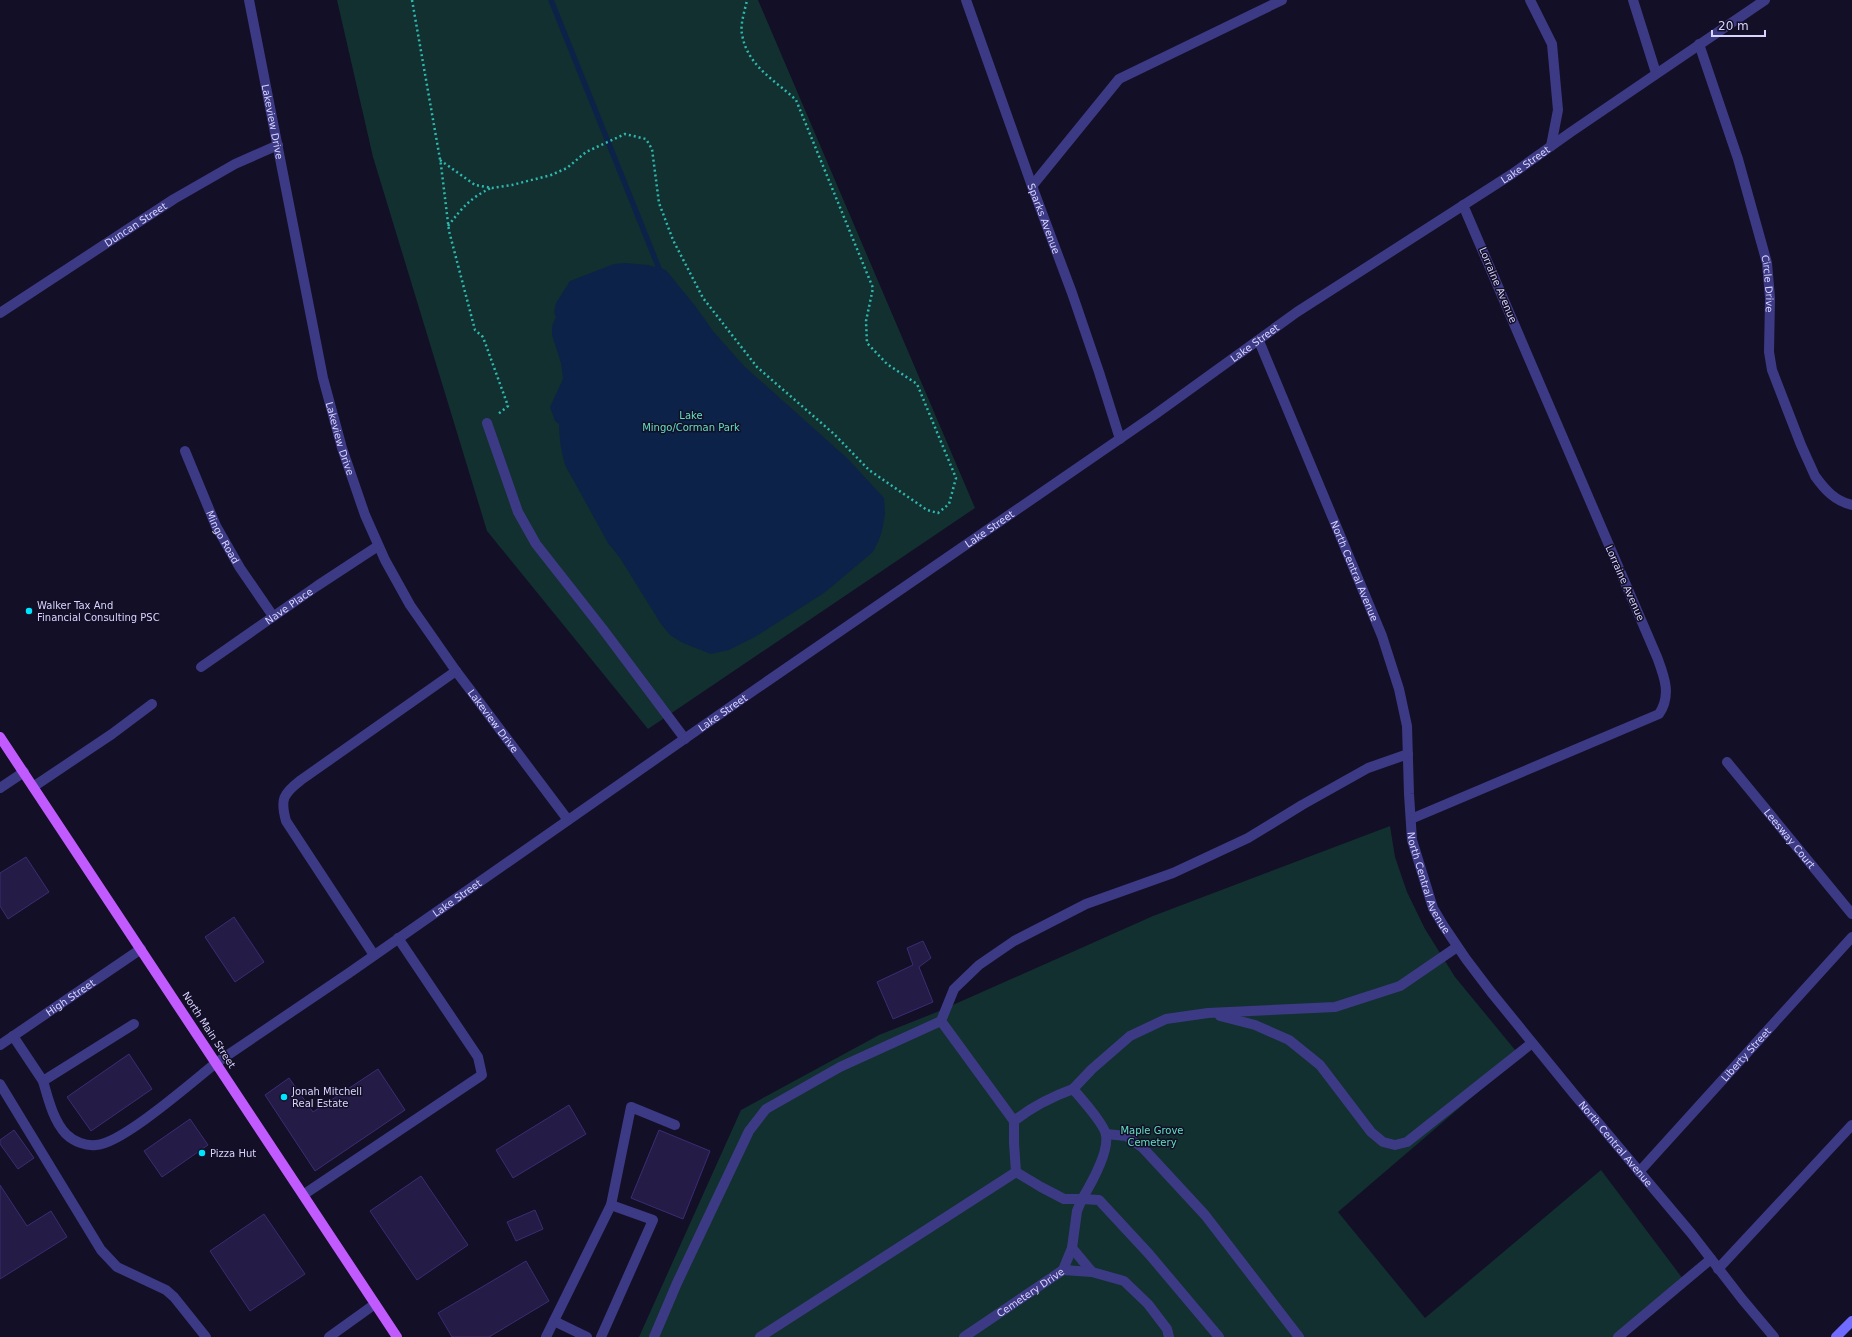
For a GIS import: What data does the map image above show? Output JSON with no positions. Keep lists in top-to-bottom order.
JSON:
{
  "streets": {
    "main road": ["North Main Street"],
    "street": [
      "Lakeview Drive",
      "Lake Street",
      "Sparks Avenue",
      "Duncan Street",
      "Circle Drive",
      "Lorraine Avenue",
      "Mingo Road",
      "North Central Avenue",
      "Nave Place",
      "Leesway Court",
      "High Street",
      "Liberty Street",
      "Cemetery Drive"
    ]
  },
  "crossings": [
    ["Lakeview Drive", "Lake Street"],
    ["Lakeview Drive", "Duncan Street"],
    ["Lakeview Drive", "Nave Place"],
    ["Lake Street", "Sparks Avenue"],
    ["Lake Street", "Circle Drive"],
    ["Lake Street", "Lorraine Avenue"],
    ["Lake Street", "North Central Avenue"],
    ["Lake Street", "High Street"],
    ["Lake Street", "North Main Street"],
    ["Lorraine Avenue", "North Central Avenue"],
    ["Mingo Road", "Nave Place"],
    ["North Central Avenue", "Liberty Street"],
    ["High Street", "North Main Street"]
  ],
  "parks": ["Lake Mingo/Corman Park", "Maple Grove Cemetery"],
  "places": ["Walker Tax And Financial Consulting PSC", "Jonah Mitchell Real Estate", "Pizza Hut"],
  "scale_bar": "20 m"
}
